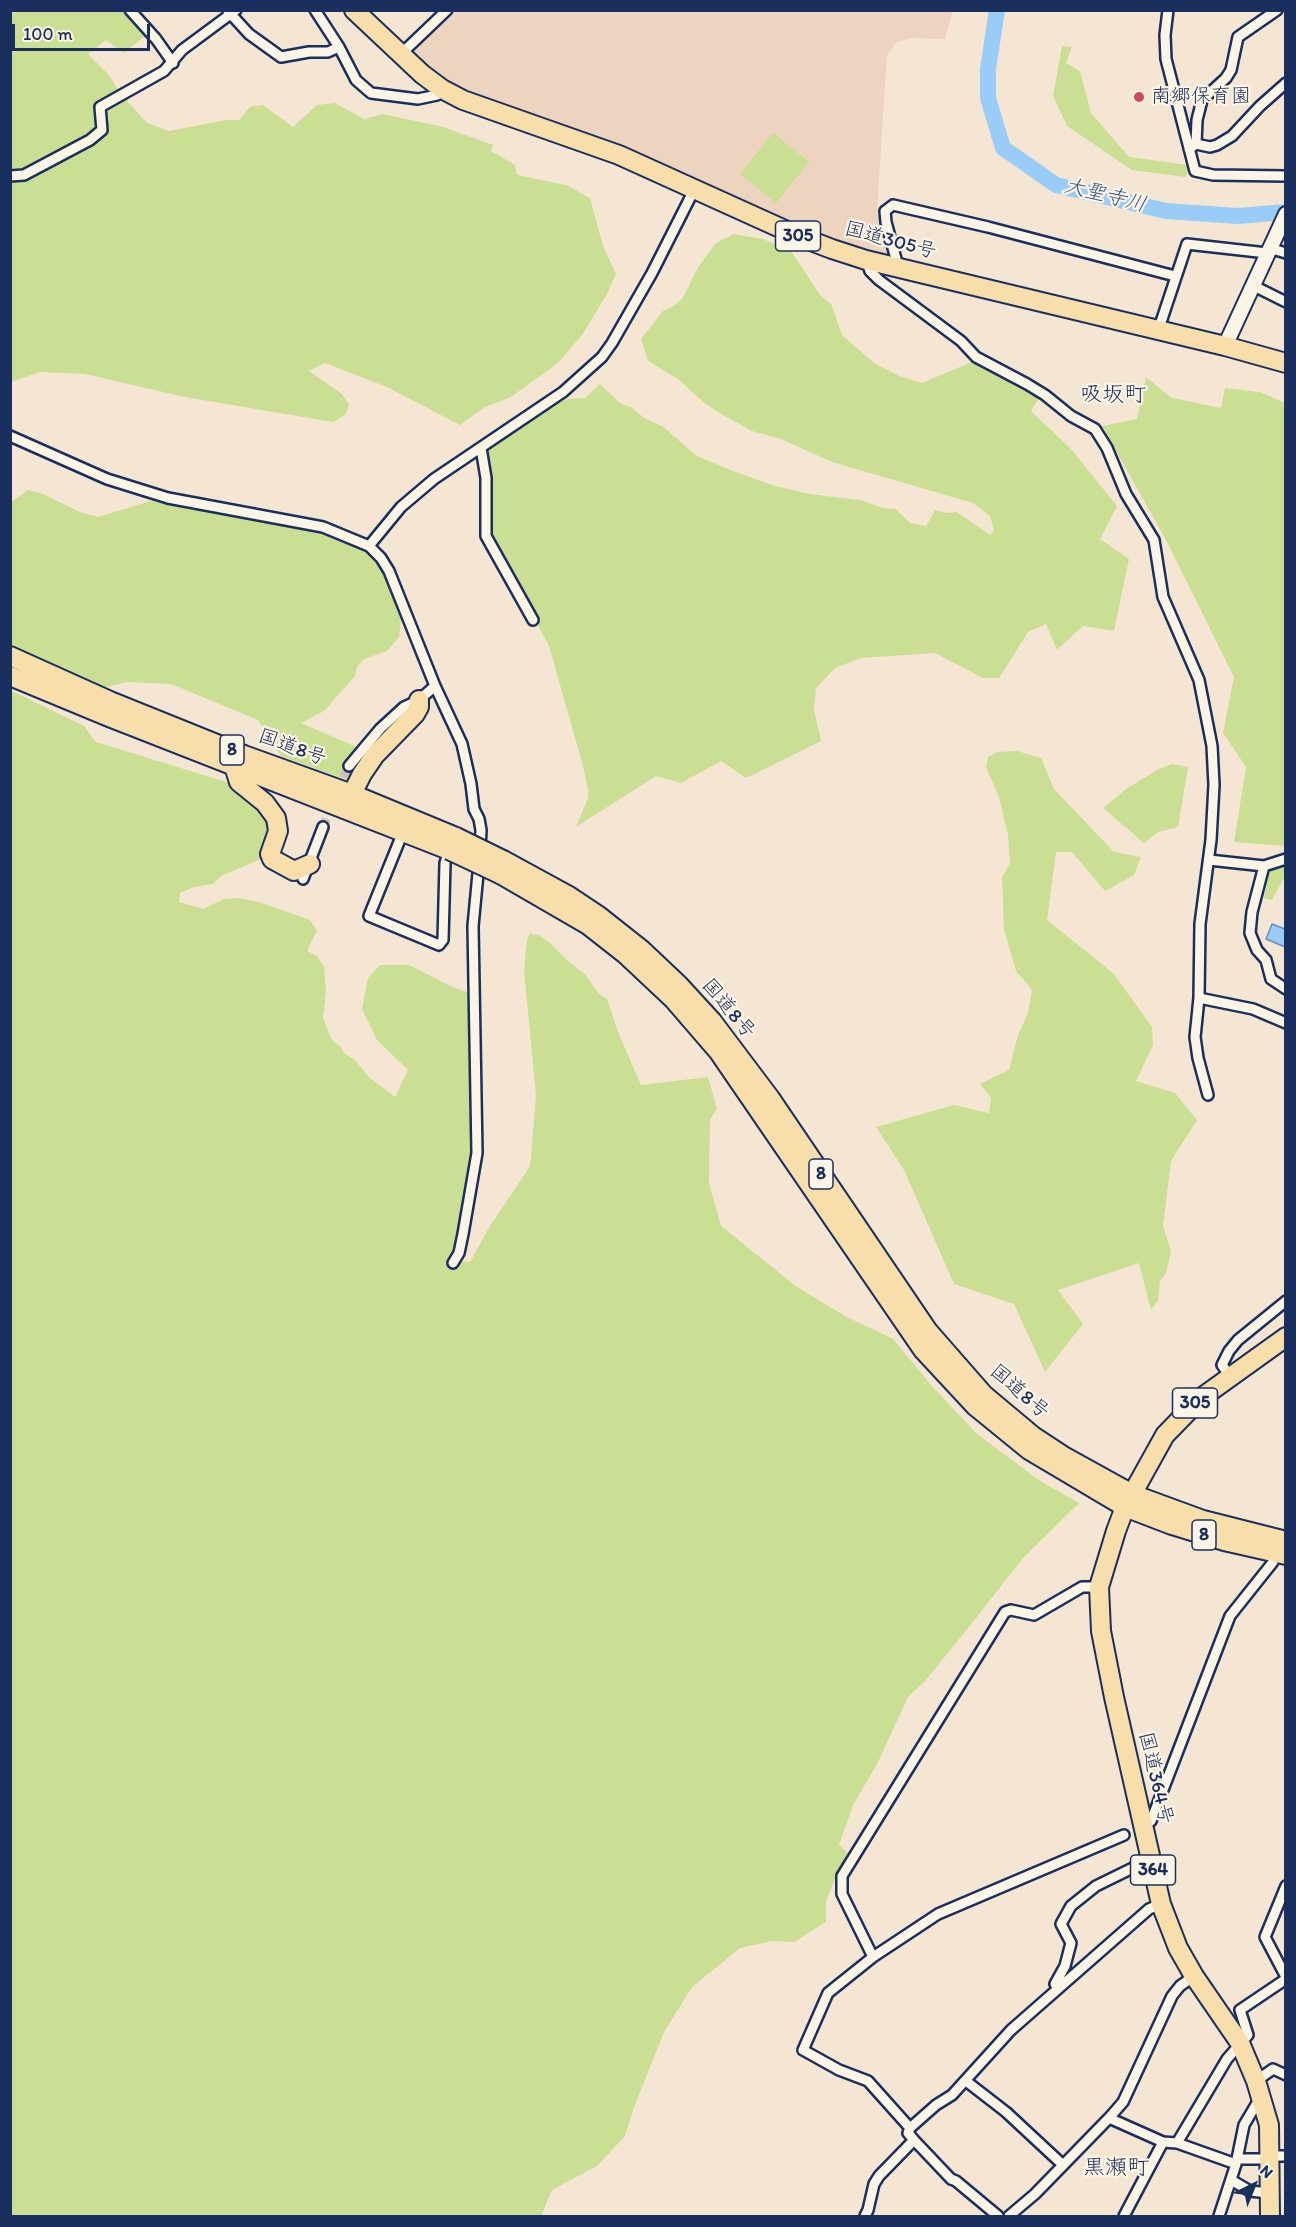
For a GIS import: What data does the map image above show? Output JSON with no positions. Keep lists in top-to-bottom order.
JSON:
{
  "streets": {
    "highway": [
      "305",
      "国道305号",
      "国道8号",
      "8",
      "国道364号",
      "364"
    ]
  },
  "crossings": [
    ["305", "国道8号"],
    ["305", "国道364号"],
    ["国道8号", "国道364号"]
  ],
  "districts": ["吸坂町", "黒瀬町"],
  "water": ["大聖寺川"],
  "places": ["南郷保育園"],
  "scale_bar": "100 m",
  "north": "top right"
}
